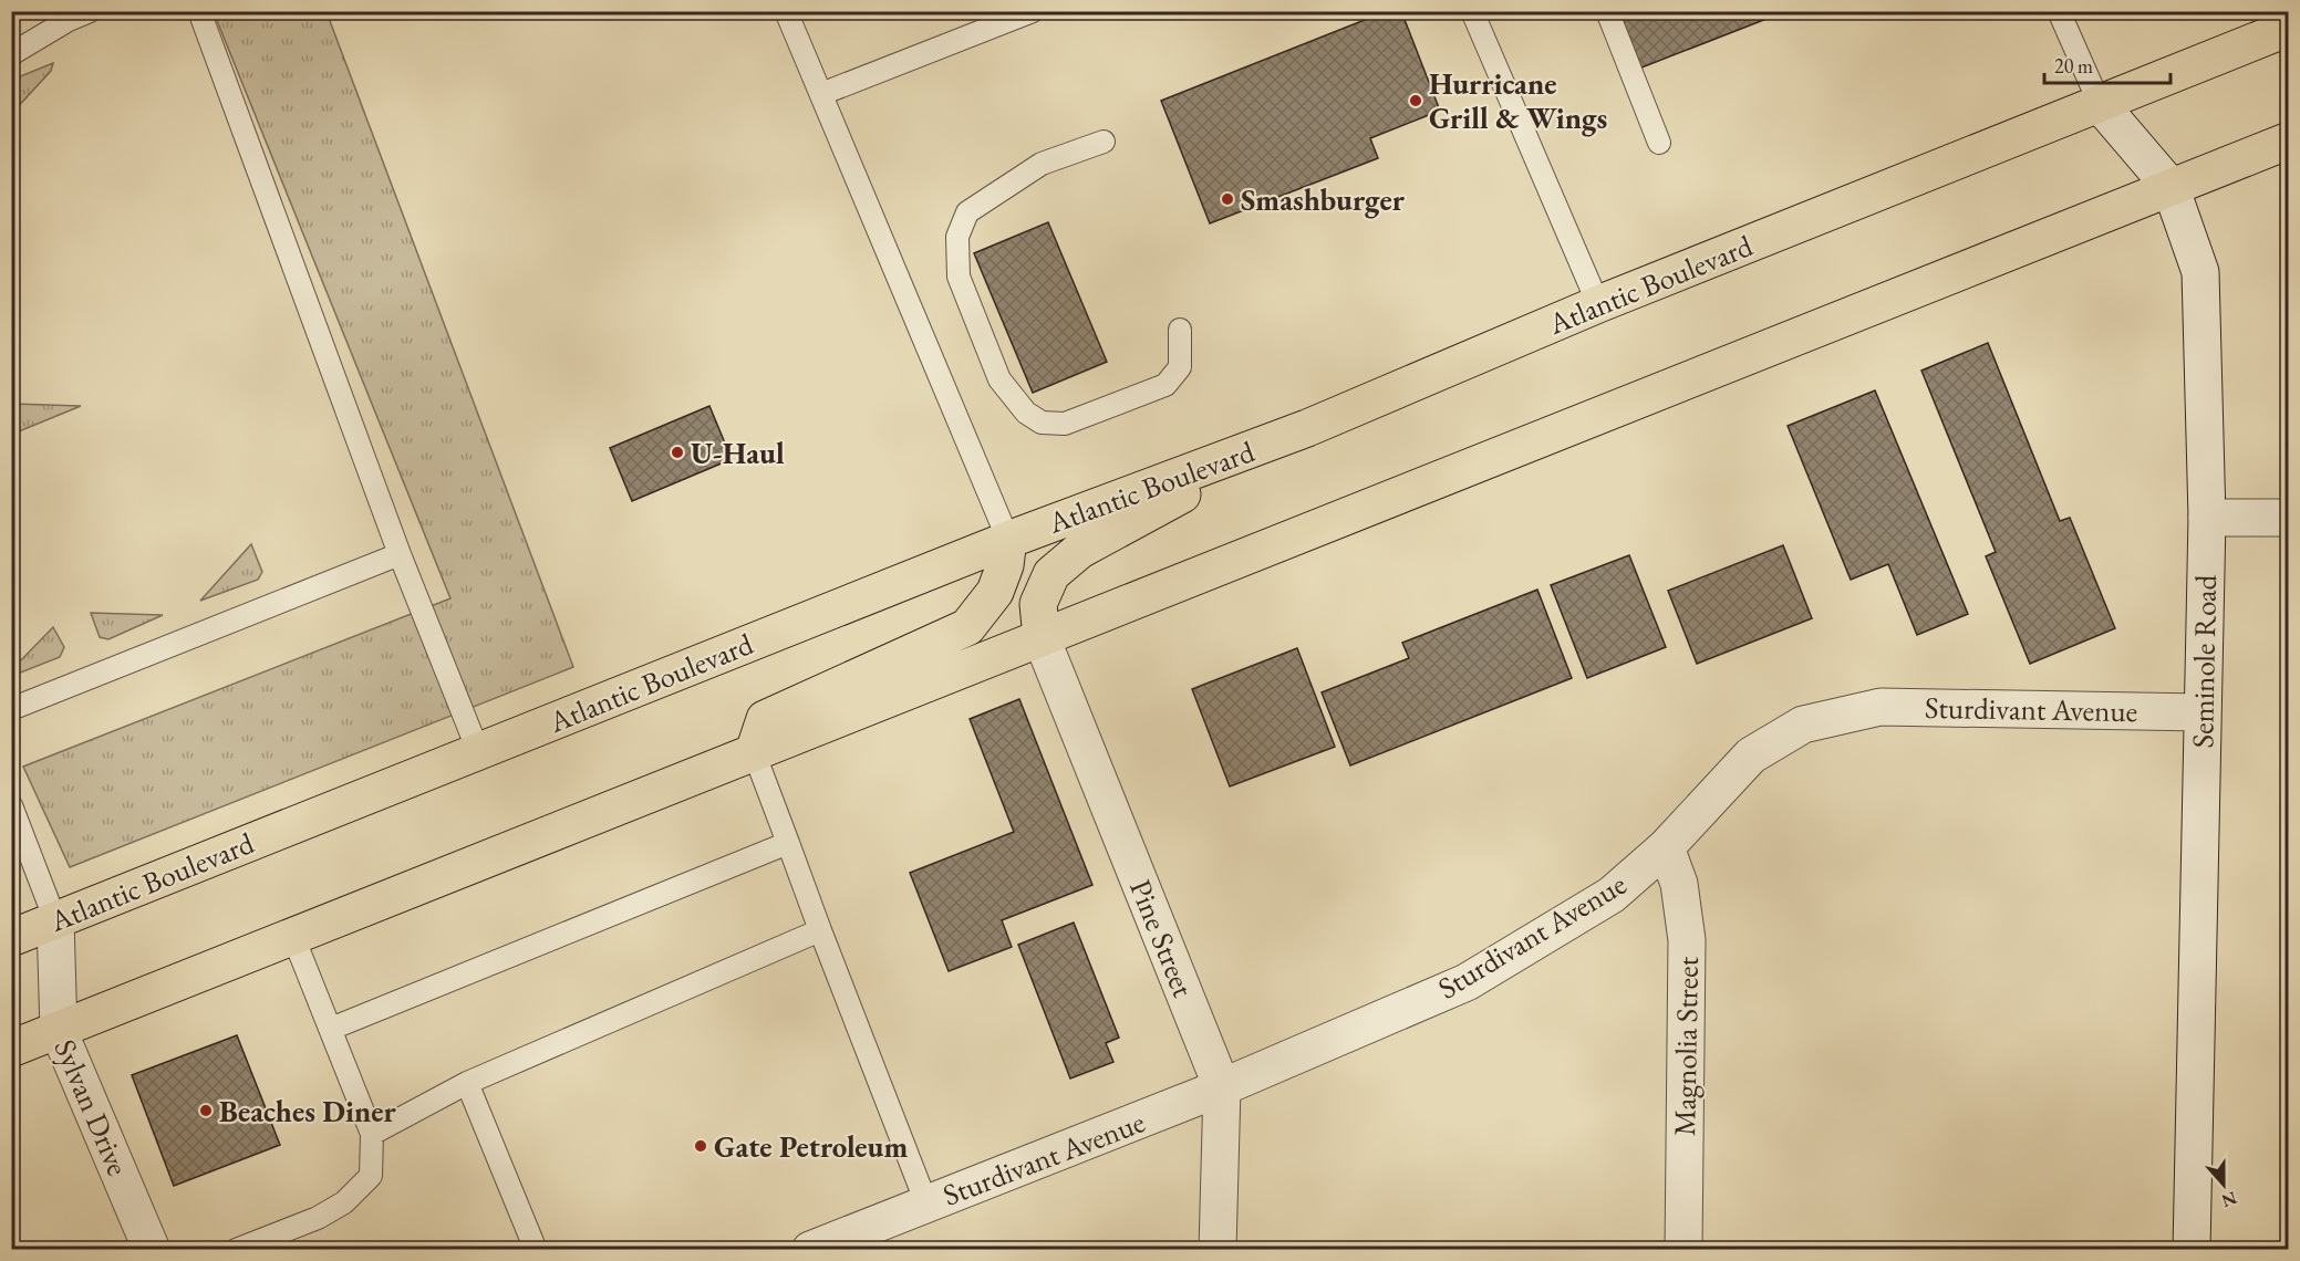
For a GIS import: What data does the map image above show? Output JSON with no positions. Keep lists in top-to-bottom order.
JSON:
{
  "streets": {
    "highway": ["Atlantic Boulevard"],
    "street": [
      "Seminole Road",
      "Sturdivant Avenue",
      "Pine Street",
      "Magnolia Street",
      "Sylvan Drive"
    ]
  },
  "crossings": [
    ["Atlantic Boulevard", "Seminole Road"],
    ["Atlantic Boulevard", "Sylvan Drive"],
    ["Seminole Road", "Sturdivant Avenue"],
    ["Sturdivant Avenue", "Pine Street"],
    ["Sturdivant Avenue", "Magnolia Street"]
  ],
  "places": [
    "Hurricane Grill & Wings",
    "Smashburger",
    "U-Haul",
    "Beaches Diner",
    "Gate Petroleum"
  ],
  "scale_bar": "20 m",
  "north": "bottom"
}
